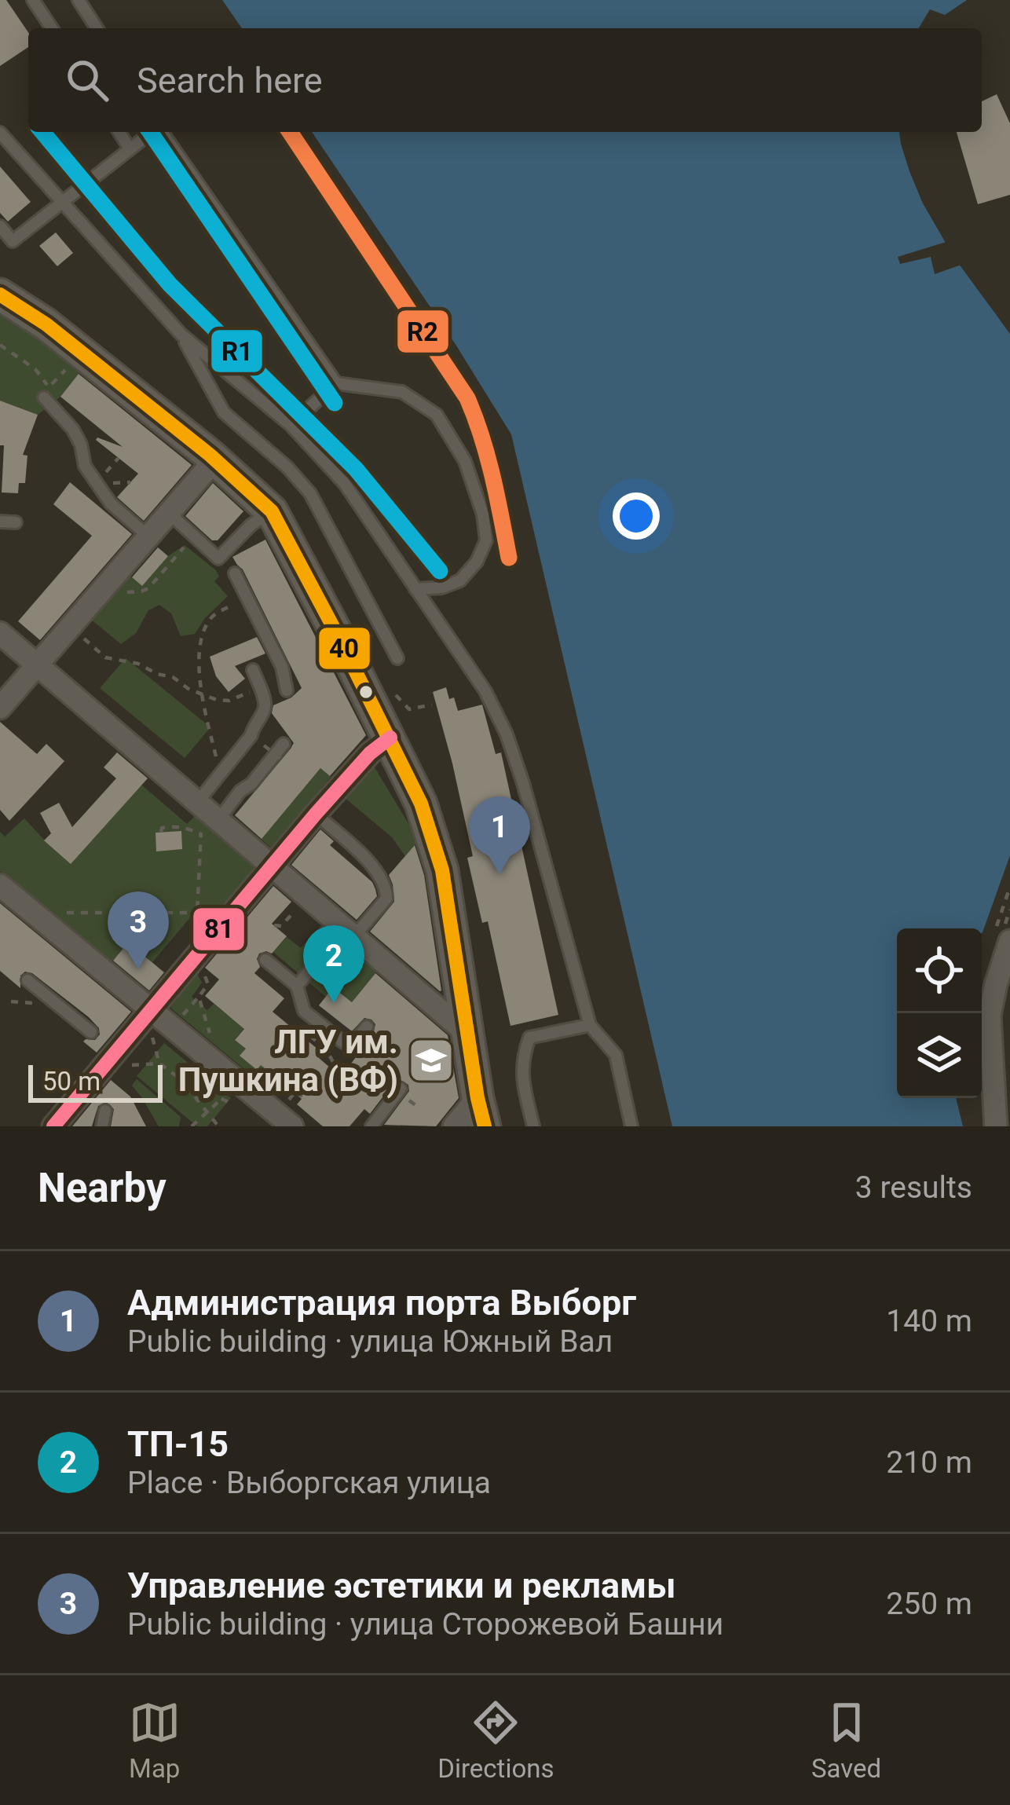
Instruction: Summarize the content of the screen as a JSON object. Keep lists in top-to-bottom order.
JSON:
{
  "places": {
    "school or university": ["ЛГУ им. Пушкина (ВФ)"]
  },
  "lines": [
    "transit line R1",
    "transit line R2",
    "transit line 40",
    "transit line 81"
  ],
  "scale_bar": "50 m",
  "page": {
    "search": "Search here",
    "pins": ["1", "3", "2"],
    "scale": "50 m",
    "heading": ["Nearby", "3 results"],
    "list": [
      {
        "mark": "1",
        "name": "Администрация порта Выборг",
        "note": "Public building · улица Южный Вал",
        "value": "140 m"
      },
      {
        "mark": "2",
        "name": "ТП-15",
        "note": "Place · Выборгская улица",
        "value": "210 m"
      },
      {
        "mark": "3",
        "name": "Управление эстетики и рекламы",
        "note": "Public building · улица Сторожевой Башни",
        "value": "250 m"
      }
    ],
    "nav": ["Map", "Directions", "Saved"]
  }
}
